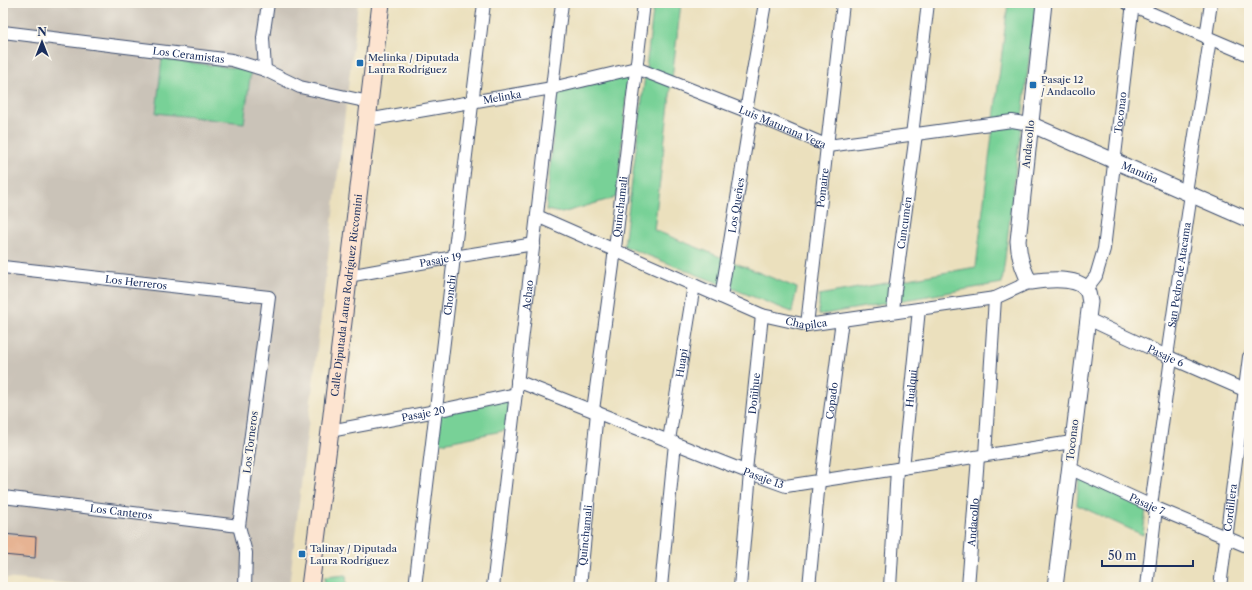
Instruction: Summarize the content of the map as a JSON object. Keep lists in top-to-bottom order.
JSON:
{
  "streets": {
    "main road": ["Calle Diputada Laura Rodríguez Riccomini"],
    "street": [
      "Los Ceramistas",
      "Melinka",
      "Toconao",
      "Luis Maturana Vega",
      "Andacollo",
      "Mamiña",
      "Pomaire",
      "Los Queñes",
      "Quinchamali",
      "Cuncumén",
      "Pasaje 19",
      "San Pedro de Atacama",
      "Los Herreros",
      "Chonchi",
      "Achao",
      "Chapilca",
      "Pasaje 6",
      "Huapi",
      "Hualqui",
      "Doñihue",
      "Copado",
      "Pasaje 20",
      "Los Torneros",
      "Pasaje 13",
      "Pasaje 7",
      "Cordillera",
      "Los Canteros"
    ]
  },
  "crossings": [
    ["Los Ceramistas", "Calle Diputada Laura Rodríguez Riccomini"],
    ["Melinka", "Luis Maturana Vega"],
    ["Melinka", "Quinchamali"],
    ["Melinka", "Calle Diputada Laura Rodríguez Riccomini"],
    ["Melinka", "Chonchi"],
    ["Melinka", "Achao"],
    ["Toconao", "Mamiña"],
    ["Toconao", "Chapilca"],
    ["Toconao", "Pasaje 6"],
    ["Toconao", "Pasaje 13"],
    ["Toconao", "Pasaje 7"],
    ["Luis Maturana Vega", "Andacollo"],
    ["Luis Maturana Vega", "Mamiña"],
    ["Luis Maturana Vega", "Pomaire"],
    ["Luis Maturana Vega", "Los Queñes"],
    ["Luis Maturana Vega", "Quinchamali"],
    ["Luis Maturana Vega", "Cuncumén"],
    ["Andacollo", "Mamiña"],
    ["Andacollo", "Chapilca"],
    ["Andacollo", "Pasaje 13"],
    ["Mamiña", "San Pedro de Atacama"],
    ["Pomaire", "Chapilca"],
    ["Los Queñes", "Chapilca"],
    ["Quinchamali", "Chapilca"],
    ["Quinchamali", "Pasaje 13"],
    ["Cuncumén", "Chapilca"],
    ["Pasaje 19", "Calle Diputada Laura Rodríguez Riccomini"],
    ["Pasaje 19", "Chonchi"],
    ["Pasaje 19", "Achao"],
    ["San Pedro de Atacama", "Pasaje 6"],
    ["San Pedro de Atacama", "Pasaje 7"],
    ["Los Herreros", "Los Torneros"],
    ["Calle Diputada Laura Rodríguez Riccomini", "Pasaje 20"],
    ["Chonchi", "Pasaje 20"],
    ["Achao", "Chapilca"],
    ["Achao", "Pasaje 20"],
    ["Achao", "Pasaje 13"],
    ["Chapilca", "Huapi"],
    ["Chapilca", "Hualqui"],
    ["Chapilca", "Doñihue"],
    ["Chapilca", "Copado"],
    ["Pasaje 6", "Cordillera"],
    ["Huapi", "Pasaje 13"],
    ["Hualqui", "Pasaje 13"],
    ["Doñihue", "Pasaje 13"],
    ["Copado", "Pasaje 13"],
    ["Los Torneros", "Los Canteros"],
    ["Pasaje 7", "Cordillera"]
  ],
  "places": {
    "transit": ["Melinka / Diputada Laura Rodríguez", "Pasaje 12 / Andacollo", "Talinay / Diputada Laura Rodríguez"]
  },
  "scale_bar": "50 m",
  "north": "top"
}
